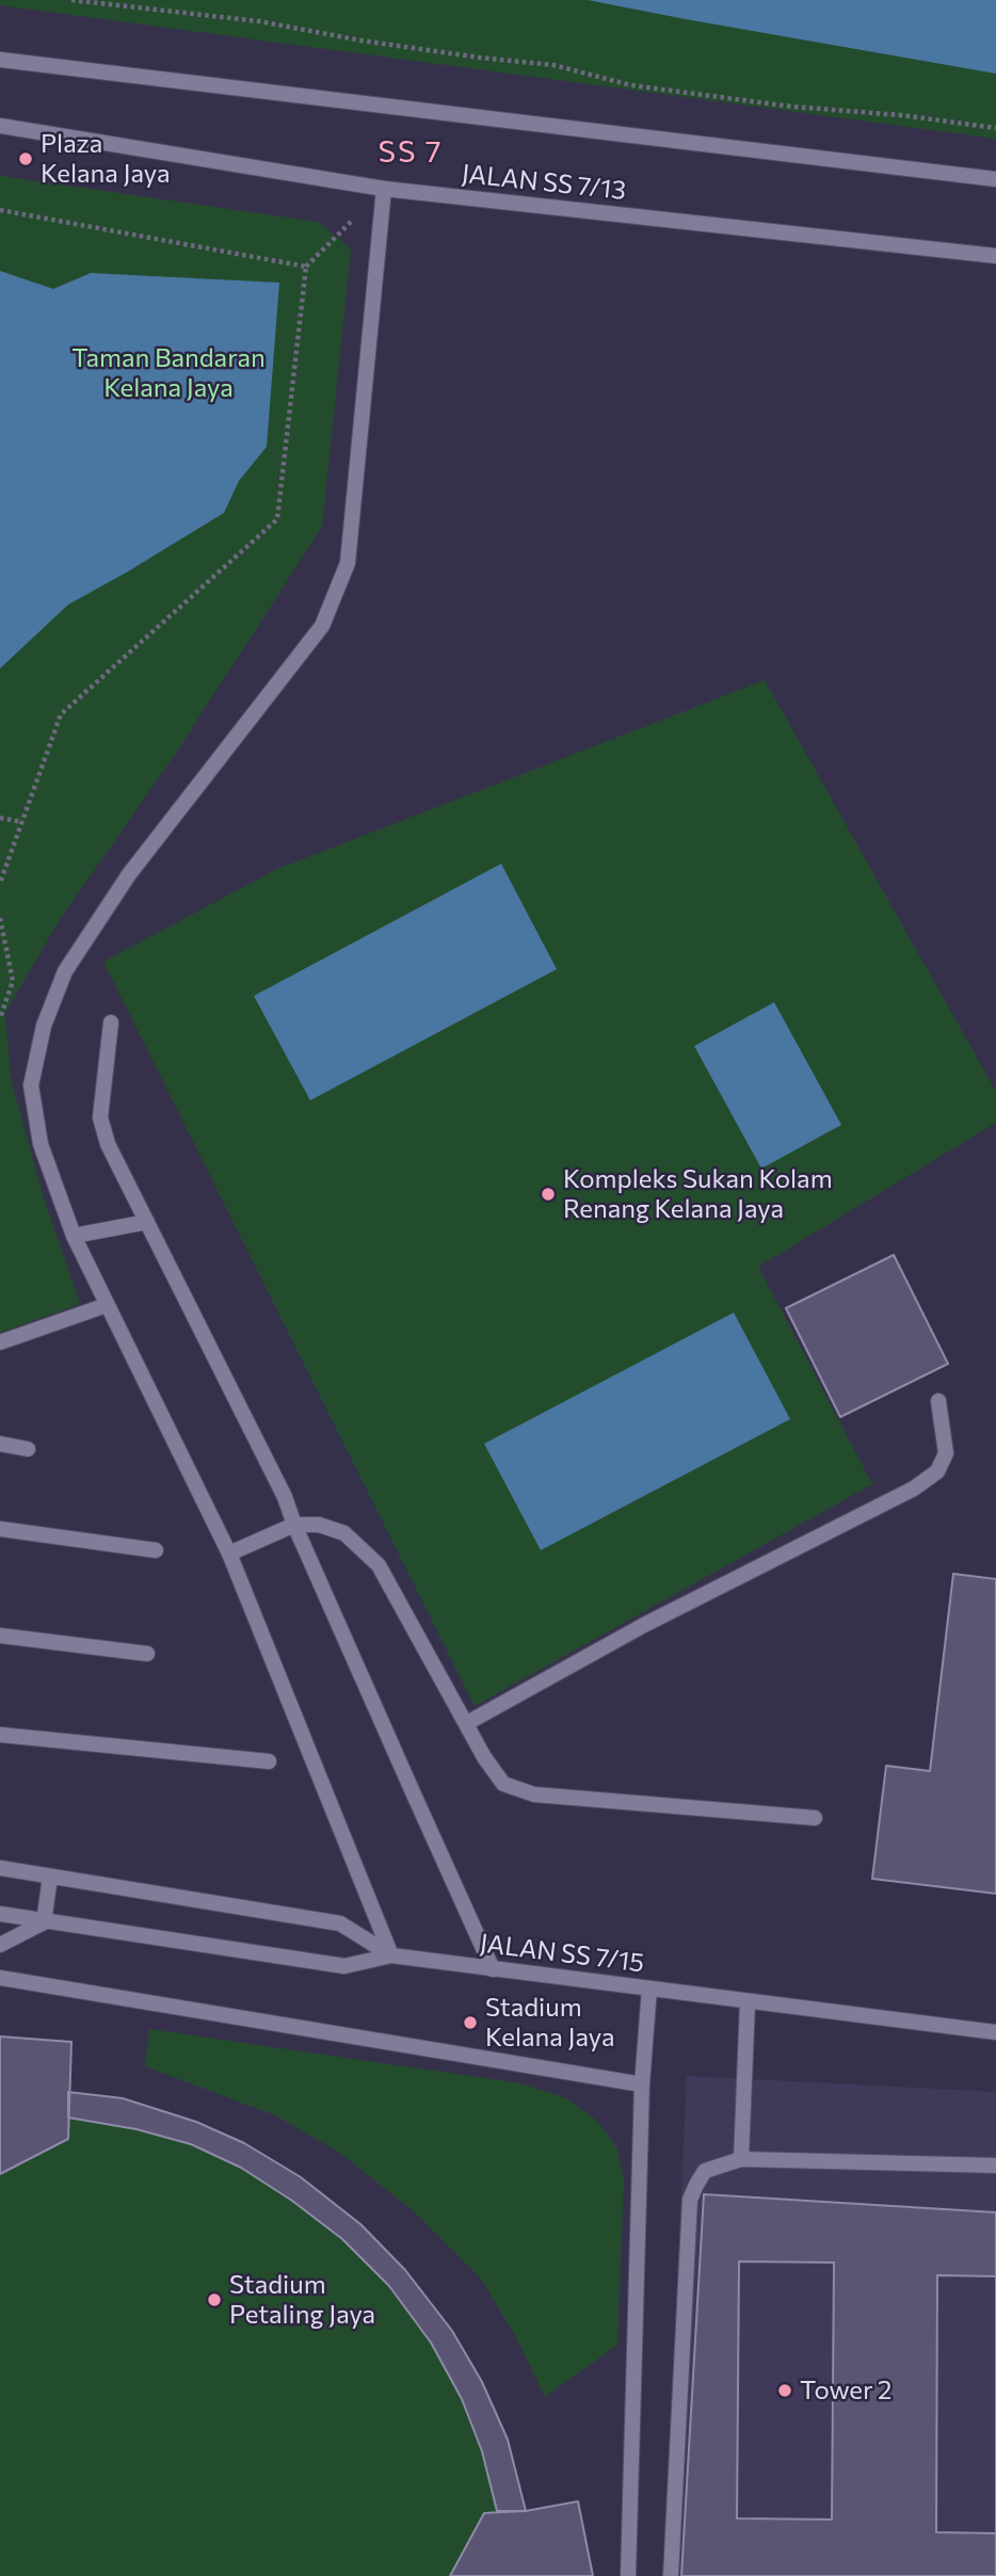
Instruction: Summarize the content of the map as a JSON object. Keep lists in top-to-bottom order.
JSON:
{
  "streets": {
    "street": ["JALAN SS 7/13", "JALAN SS 7/15"]
  },
  "districts": ["SS 7"],
  "parks": ["Taman Bandaran Kelana Jaya"],
  "places": [
    "Plaza Kelana Jaya",
    "Kompleks Sukan Kolam Renang Kelana Jaya",
    "Stadium Kelana Jaya",
    "Stadium Petaling Jaya",
    "Tower 2"
  ]
}
